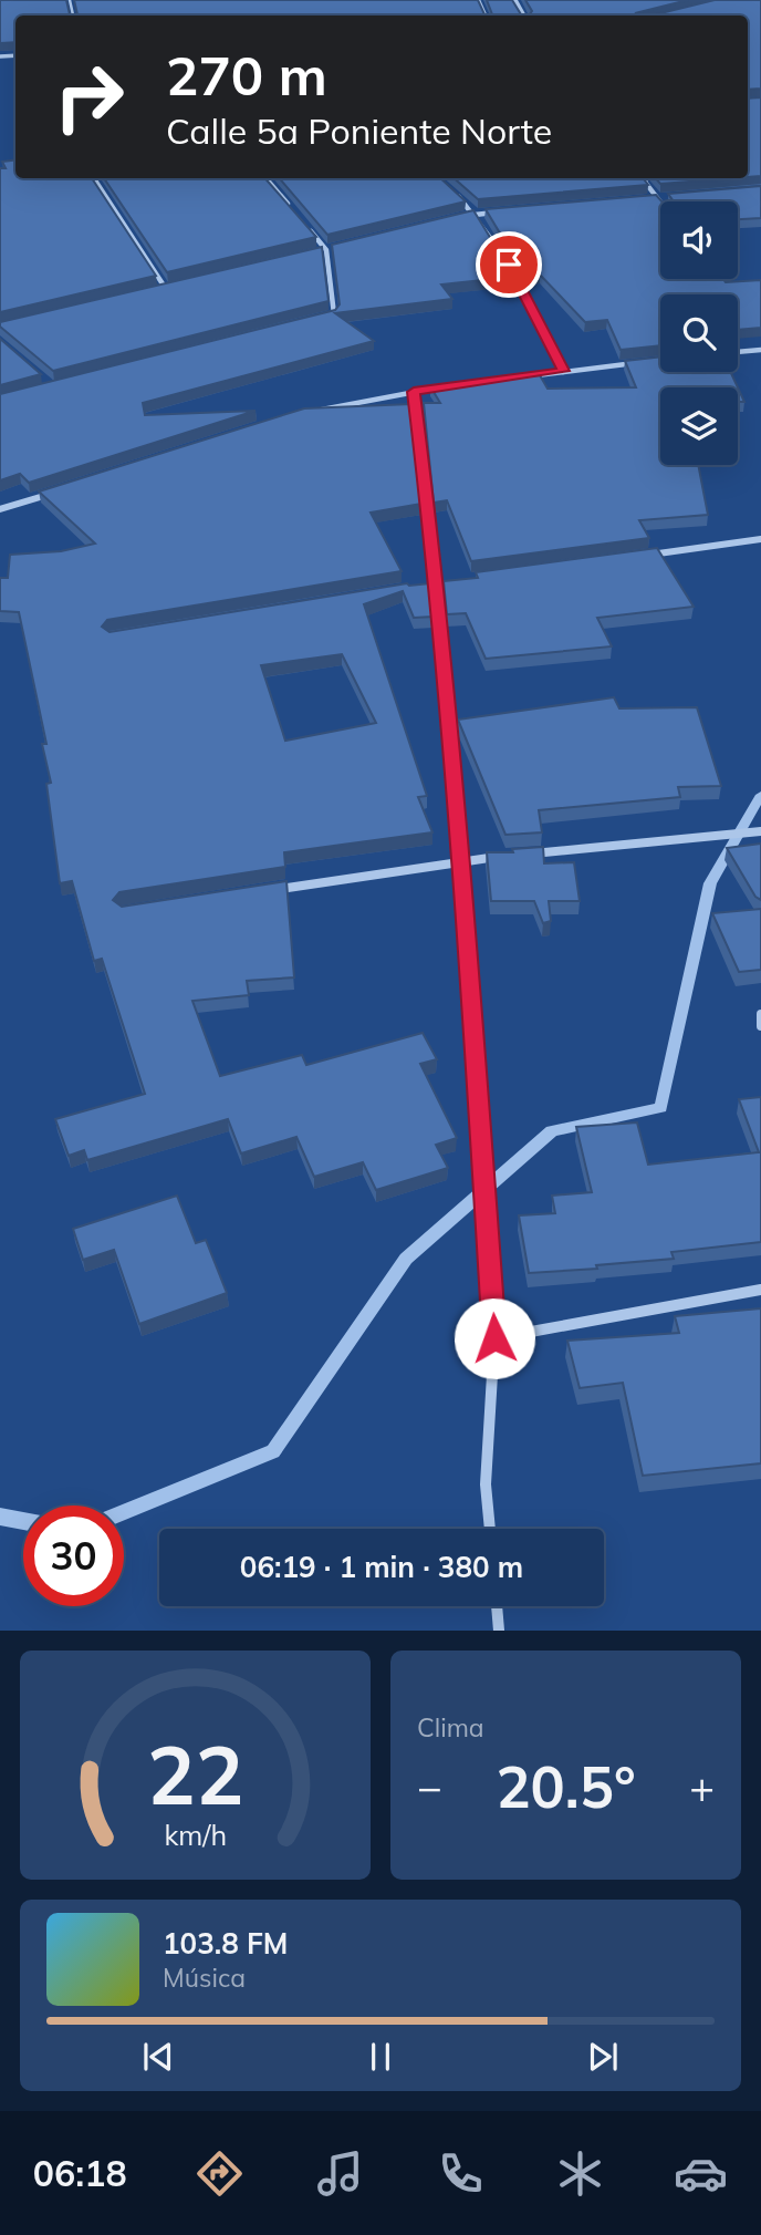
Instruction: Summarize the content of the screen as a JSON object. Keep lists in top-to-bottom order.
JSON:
{
  "page": {
    "turn": ["270 m", "Calle 5a Poniente Norte"],
    "limit": "30",
    "trip": "06:19 · 1 min · 380 m",
    "tile": "Clima",
    "heat": ["−", "20.5°", "+"],
    "song": ["103.8 FM", "Música"],
    "tabs": "06:18",
    "gauge": ["22", "km/h"]
  }
}
